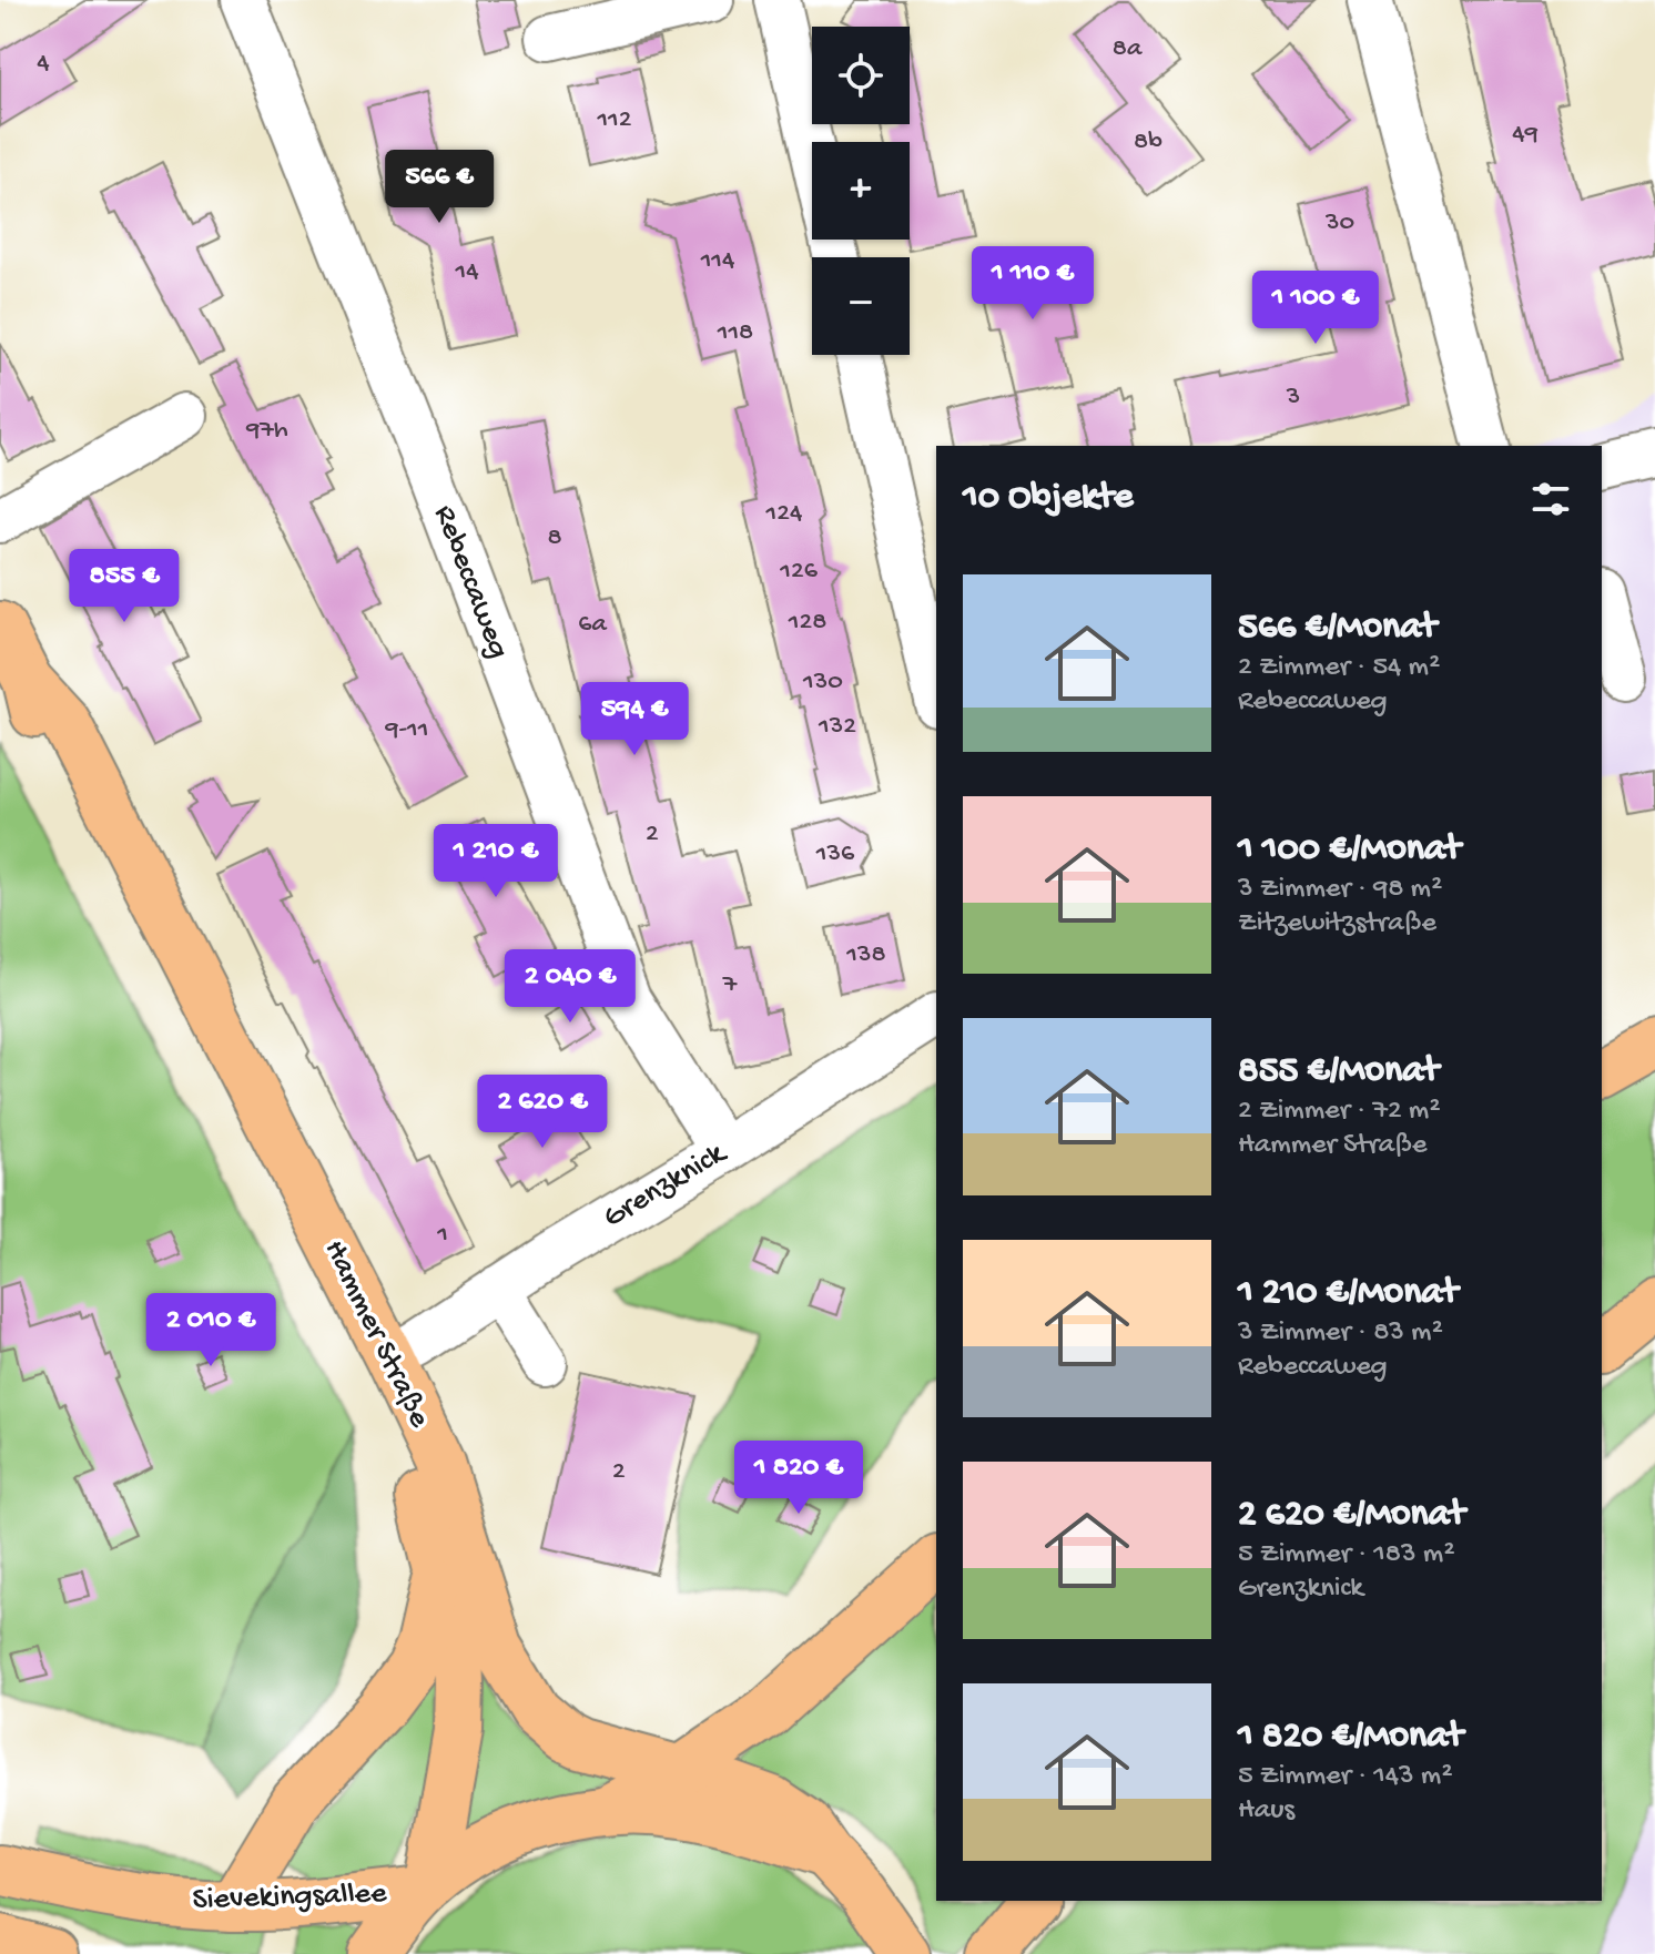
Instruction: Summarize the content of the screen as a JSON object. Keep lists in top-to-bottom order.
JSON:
{
  "streets": {
    "main road": ["Hammer Straße", "Sievekingsallee"],
    "street": ["Rebeccaweg", "Grenzknick"]
  },
  "crossings": [
    ["Rebeccaweg", "Grenzknick"],
    ["Grenzknick", "Hammer Straße"],
    ["Hammer Straße", "Sievekingsallee"]
  ],
  "house_numbers": [
    "8a",
    "4",
    "112",
    "49",
    "8b",
    "30",
    "114",
    "14",
    "118",
    "3",
    "97h",
    "124",
    "8",
    "126",
    "128",
    "6a",
    "130",
    "132",
    "9-11",
    "2",
    "136",
    "138",
    "7",
    "1",
    "2"
  ],
  "page": {
    "map_buttons": ["+", "−"],
    "price": [
      "566 €",
      "1 110 €",
      "1 100 €",
      "855 €",
      "594 €",
      "1 210 €",
      "2 040 €",
      "2 620 €",
      "2 010 €",
      "1 820 €"
    ],
    "heading": "10 Objekte",
    "list": [
      {
        "name": "566 €/Monat",
        "note": "2 Zimmer · 54 m² · Rebeccaweg"
      },
      {
        "name": "1 100 €/Monat",
        "note": "3 Zimmer · 98 m² · Zitzewitzstraße"
      },
      {
        "name": "855 €/Monat",
        "note": "2 Zimmer · 72 m² · Hammer Straße"
      },
      {
        "name": "1 210 €/Monat",
        "note": "3 Zimmer · 83 m² · Rebeccaweg"
      },
      {
        "name": "2 620 €/Monat",
        "note": "5 Zimmer · 183 m² · Grenzknick"
      },
      {
        "name": "1 820 €/Monat",
        "note": "5 Zimmer · 143 m² · Haus"
      }
    ]
  }
}
